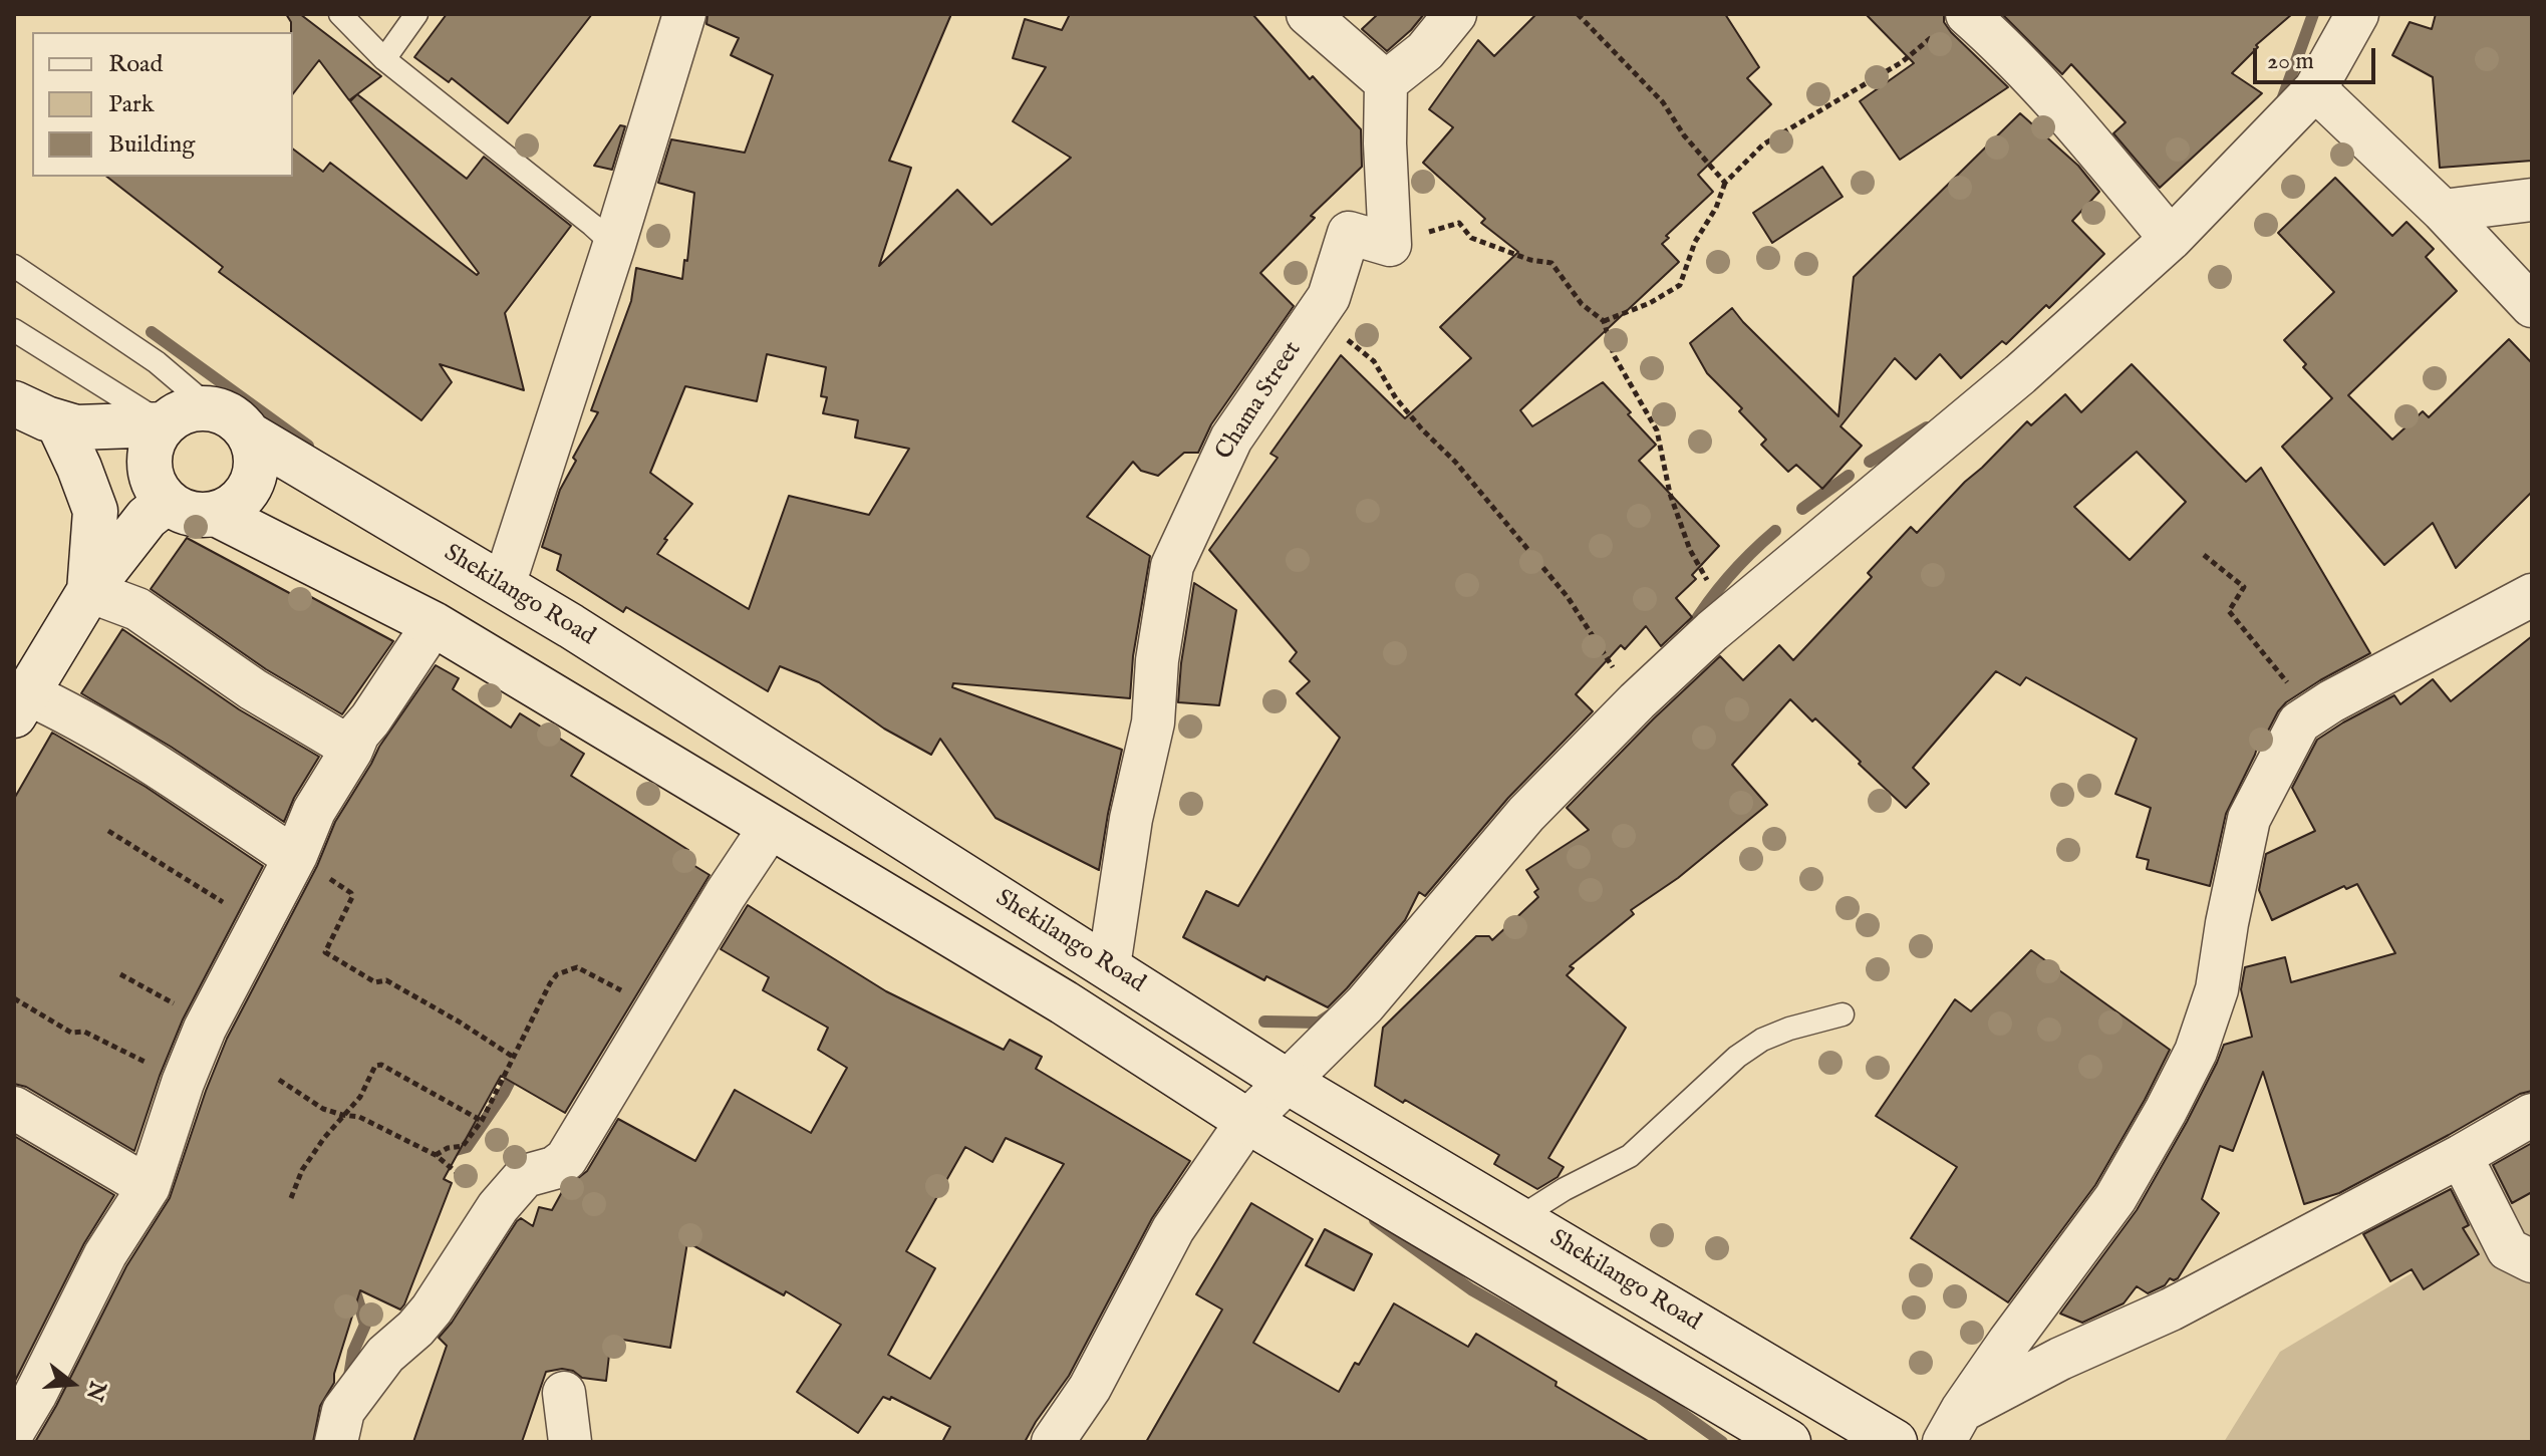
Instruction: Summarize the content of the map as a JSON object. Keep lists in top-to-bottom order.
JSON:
{
  "streets": {
    "main road": ["Shekilango Road"],
    "street": ["Chama Street"]
  },
  "crossings": [
    ["Chama Street", "Shekilango Road"]
  ],
  "legend": ["Road", "Park", "Building"],
  "scale_bar": "20 m",
  "north": "right"
}
